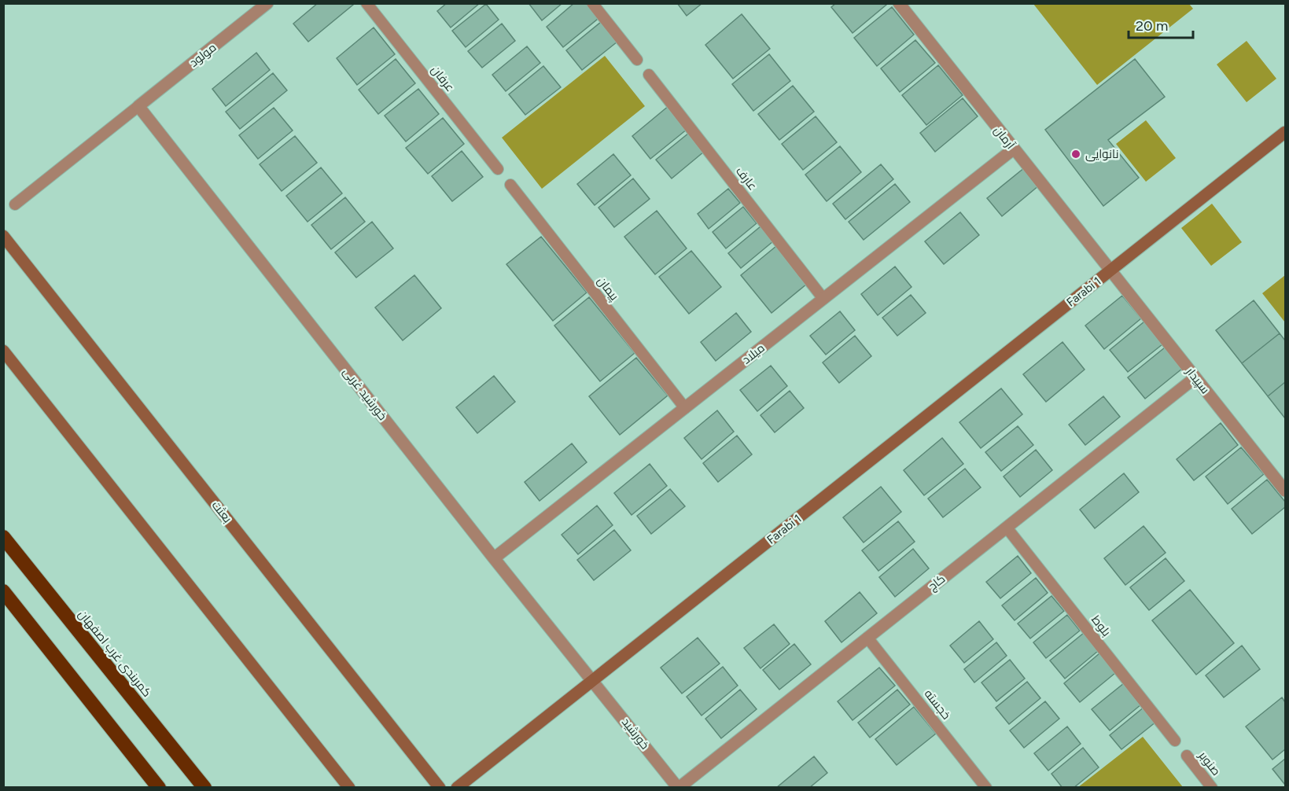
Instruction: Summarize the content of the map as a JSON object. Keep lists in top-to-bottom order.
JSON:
{
  "streets": {
    "highway": ["کمربندی غرب اصفهان"],
    "main road": ["Farabi 1", "بعثت"],
    "street": [
      "مولود",
      "آرمان",
      "میلاد",
      "سپیدار",
      "خورشید غربی",
      "کاج",
      "خورشید"
    ],
    "lane": [
      "عرفان",
      "عارف",
      "پیمان",
      "بلوط",
      "خجسته",
      "صنوبر"
    ]
  },
  "crossings": [
    ["مولود", "خورشید غربی"],
    ["آرمان", "Farabi 1"],
    ["آرمان", "میلاد"],
    ["آرمان", "سپیدار"],
    ["عارف", "میلاد"],
    ["پیمان", "میلاد"],
    ["Farabi 1", "سپیدار"],
    ["Farabi 1", "خورشید غربی"],
    ["Farabi 1", "خورشید"],
    ["میلاد", "خورشید غربی"],
    ["سپیدار", "کاج"],
    ["خورشید غربی", "خورشید"],
    ["کاج", "بلوط"],
    ["کاج", "خجسته"],
    ["کاج", "خورشید"]
  ],
  "places": ["نانوایی"],
  "scale_bar": "20 m"
}
